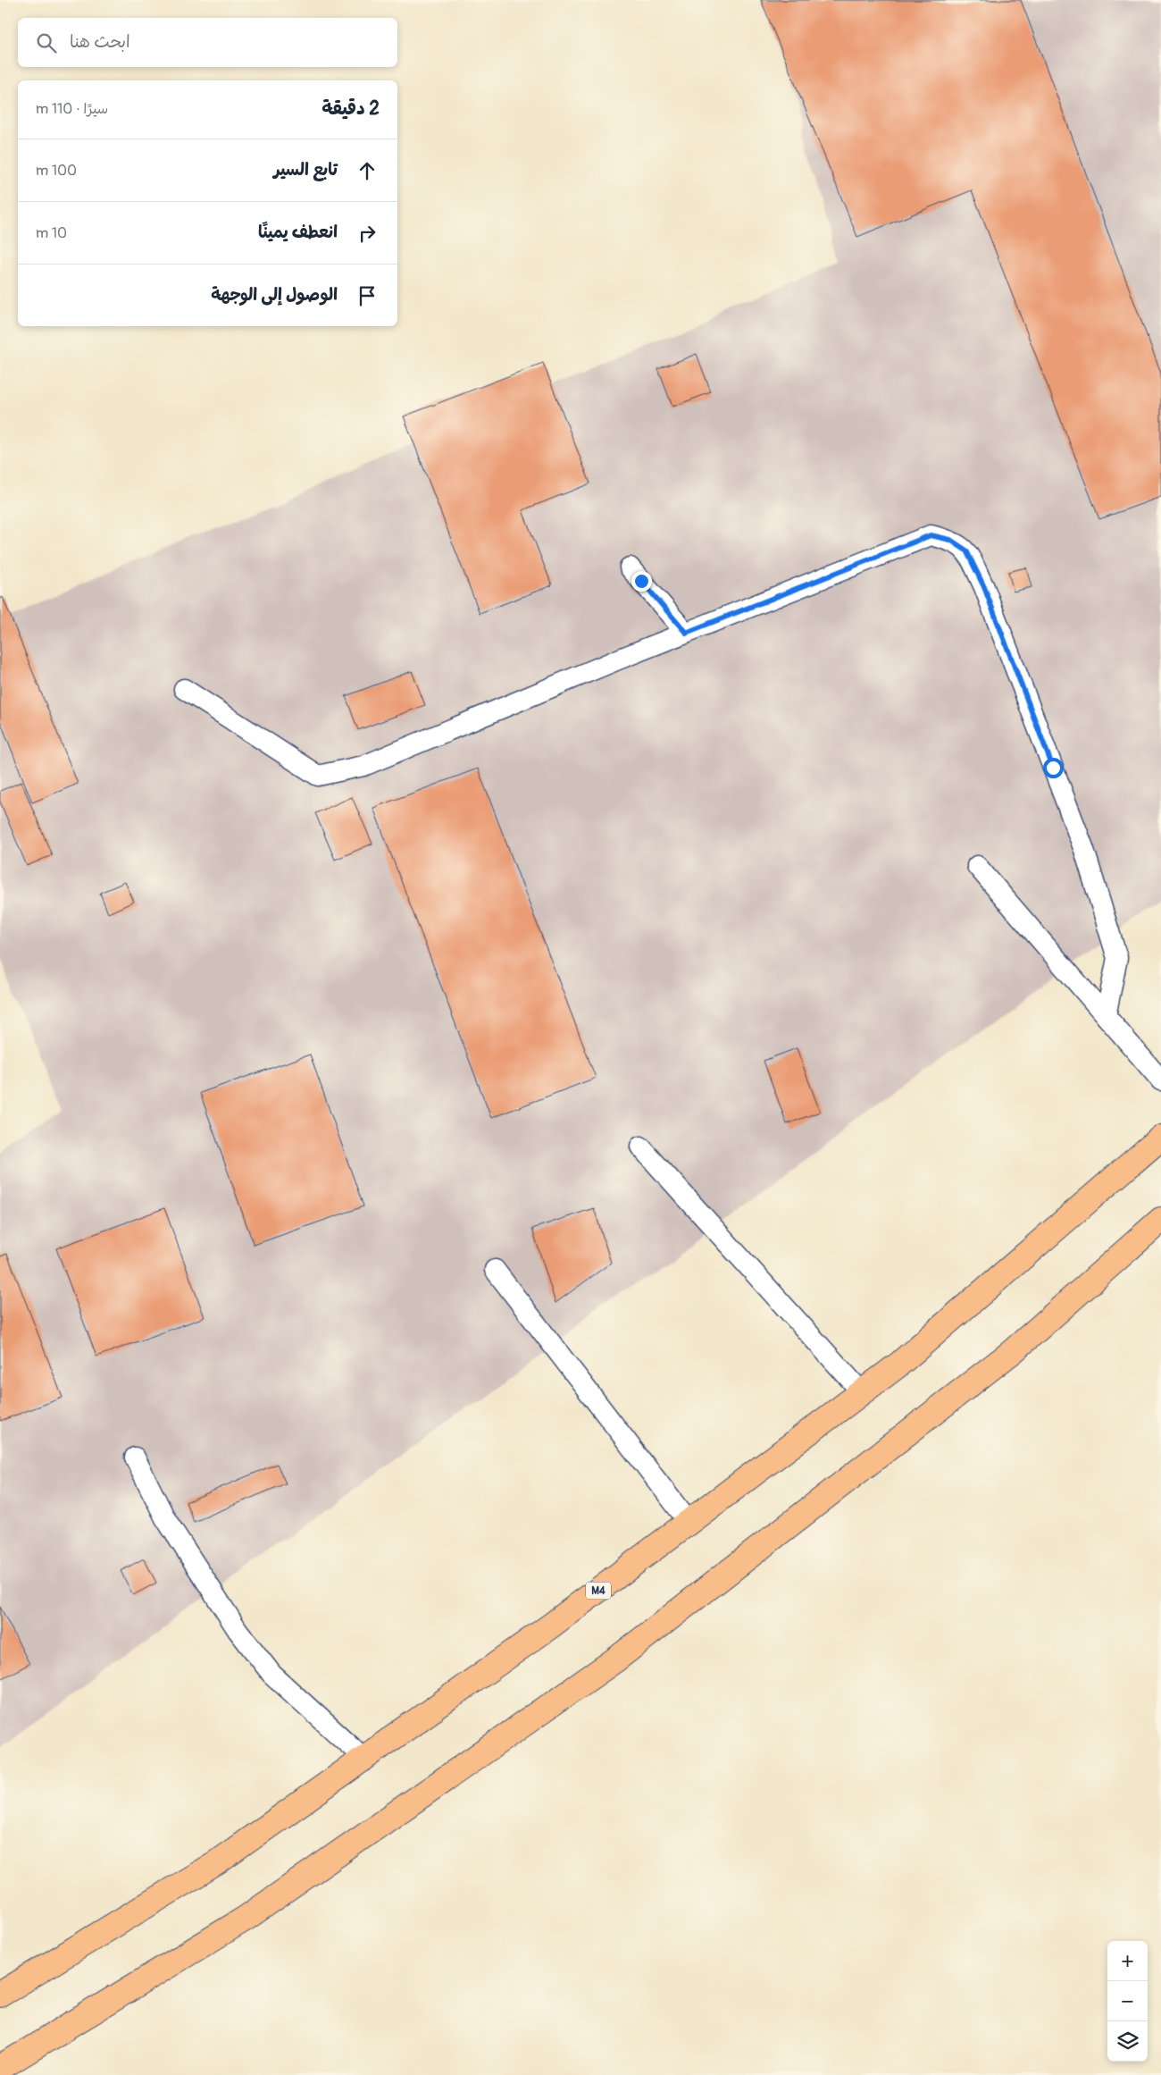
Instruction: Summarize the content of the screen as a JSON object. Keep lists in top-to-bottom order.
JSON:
{
  "streets": {
    "highway": ["M4"]
  },
  "page": {
    "search": "ابحث هنا",
    "heading": ["2 دقيقة", "سيرًا · 110 m"],
    "list": [
      ["تابع السير", "100 m"],
      ["انعطف يمينًا", "10 m"],
      "الوصول إلى الوجهة"
    ],
    "map_buttons": ["+", "−"]
  }
}
